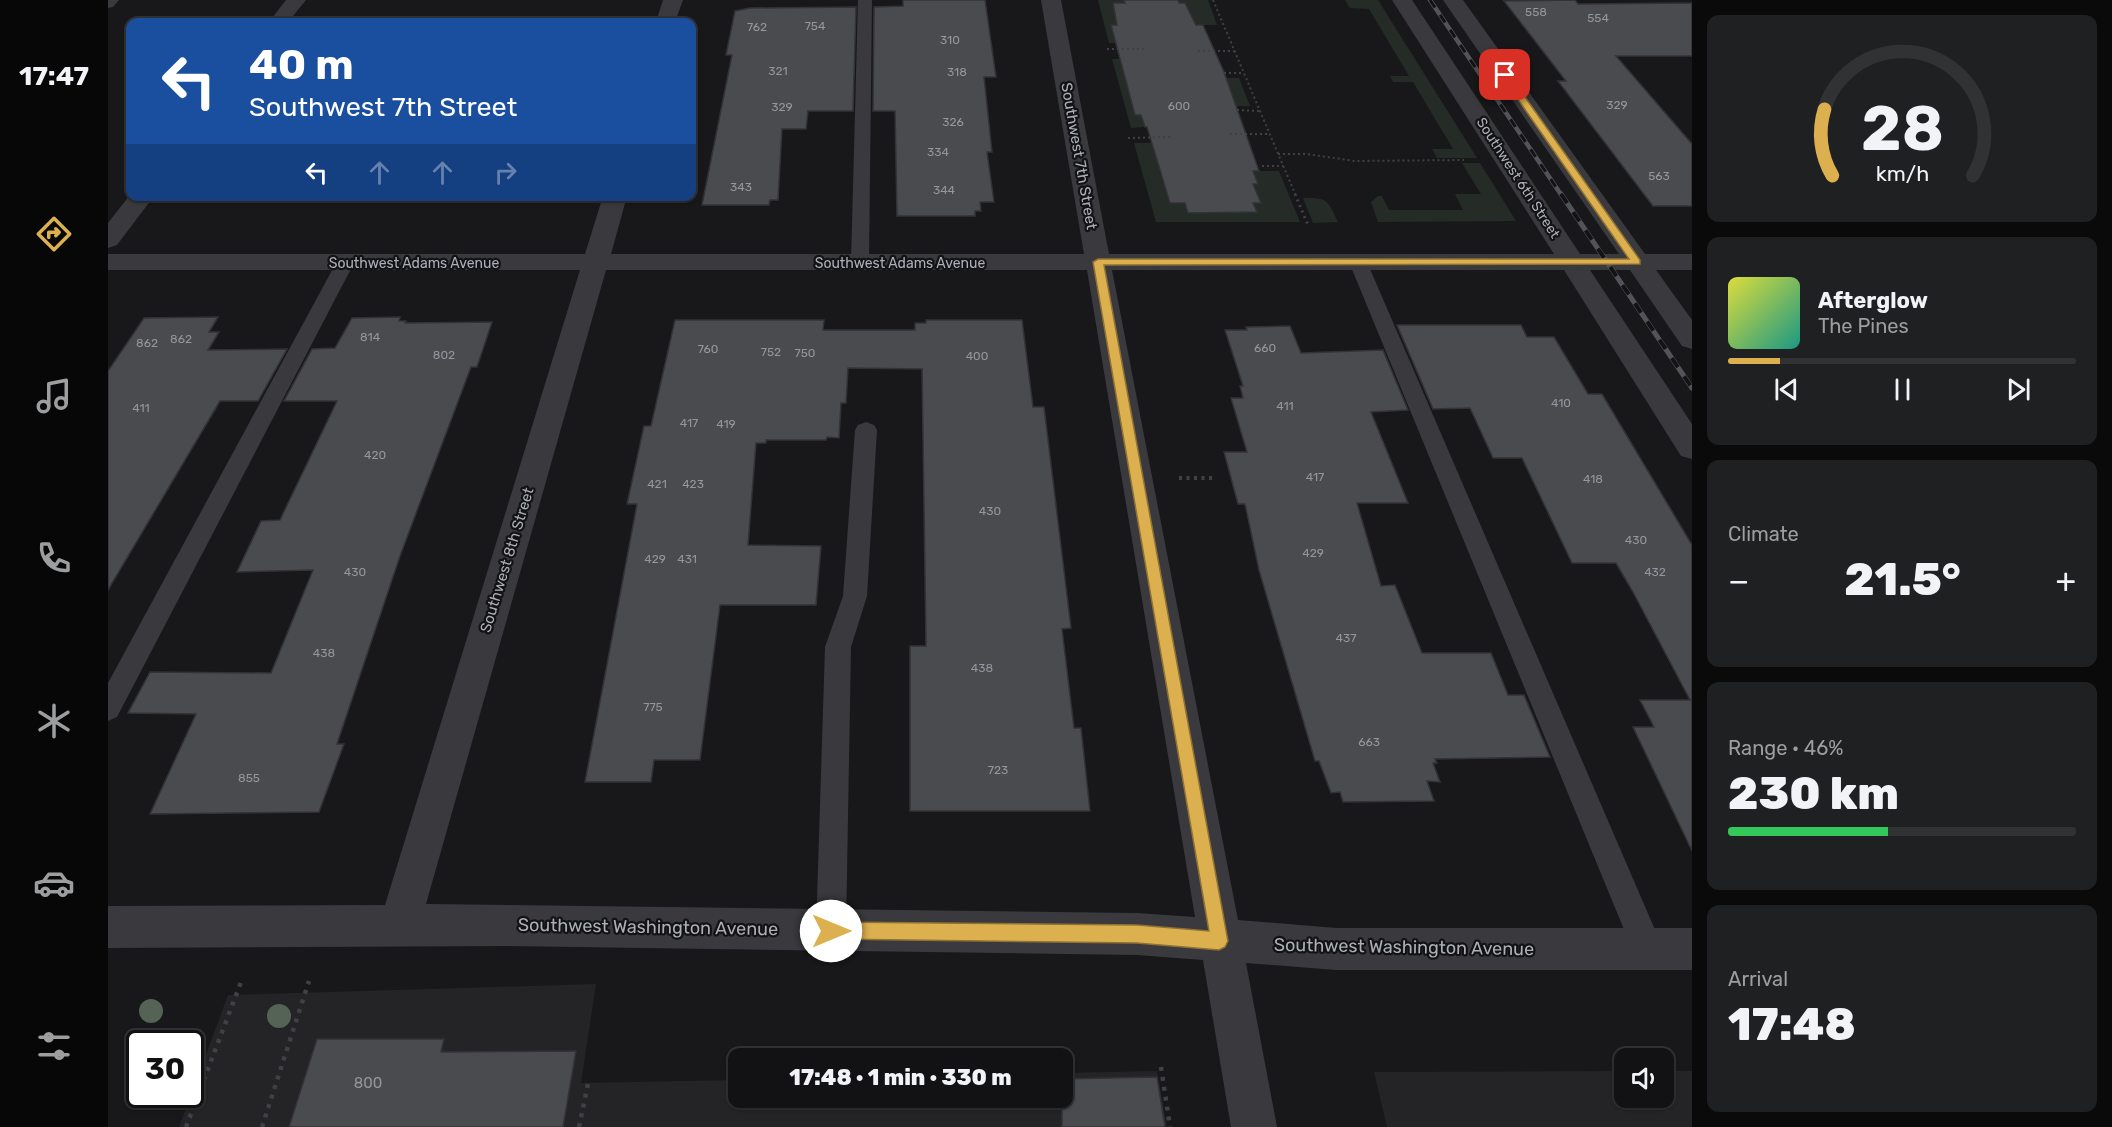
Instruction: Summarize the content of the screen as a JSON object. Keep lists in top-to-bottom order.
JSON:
{
  "streets": {
    "street": [
      "Southwest 7th Street",
      "Southwest 6th Street",
      "Southwest Adams Avenue",
      "Southwest 8th Street",
      "Southwest Washington Avenue"
    ]
  },
  "crossings": [
    ["Southwest 7th Street", "Southwest Adams Avenue"],
    ["Southwest 7th Street", "Southwest Washington Avenue"],
    ["Southwest 6th Street", "Southwest Adams Avenue"],
    ["Southwest Adams Avenue", "Southwest 8th Street"],
    ["Southwest 8th Street", "Southwest Washington Avenue"]
  ],
  "house_numbers": [
    "558",
    "554",
    "754",
    "762",
    "310",
    "321",
    "318",
    "329",
    "600",
    "329",
    "326",
    "334",
    "563",
    "343",
    "344",
    "814",
    "862",
    "862",
    "660",
    "760",
    "752",
    "750",
    "802",
    "400",
    "410",
    "411",
    "411",
    "417",
    "419",
    "420",
    "417",
    "418",
    "421",
    "423",
    "430",
    "430",
    "429",
    "429",
    "431",
    "430",
    "432",
    "437",
    "438",
    "438",
    "775",
    "663",
    "723",
    "855",
    "800"
  ],
  "page": {
    "tabs": "17:47",
    "turn": ["40 m", "Southwest 7th Street"],
    "song": ["Afterglow", "The Pines"],
    "tile": [
      "Climate",
      ["Range · 46%", "230 km"],
      ["Arrival", "17:48"]
    ],
    "heat": ["−", "21.5°", "+"],
    "limit": "30",
    "trip": "17:48 · 1 min · 330 m",
    "gauge": ["28", "km/h"]
  }
}
